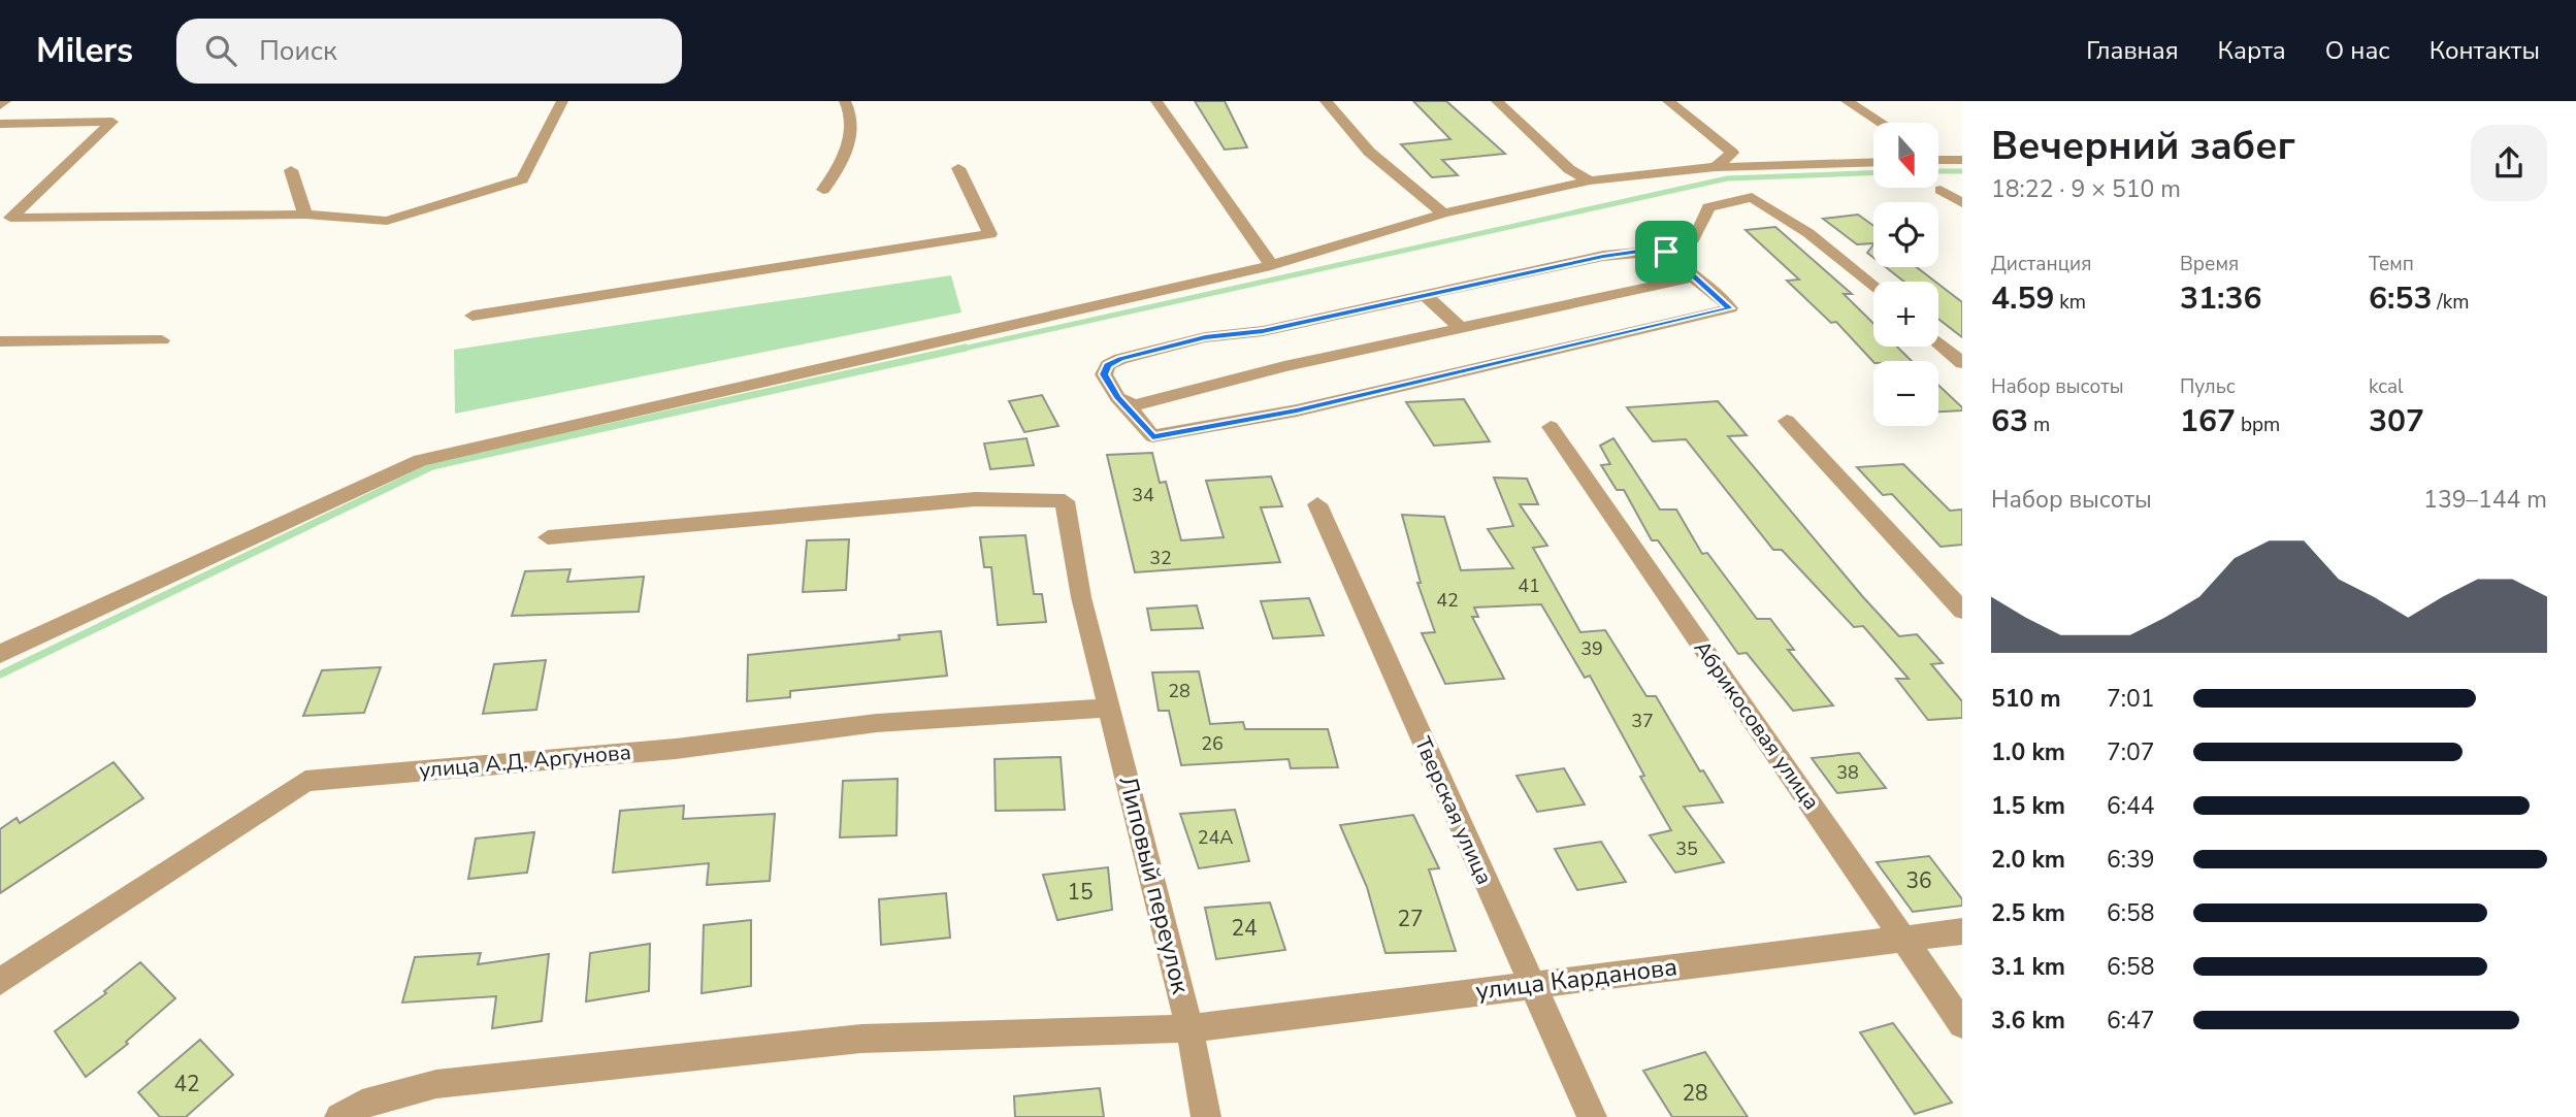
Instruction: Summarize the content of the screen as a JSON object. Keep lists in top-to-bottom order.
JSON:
{
  "streets": {
    "street": [
      "Абрикосовая улица",
      "улица А.Д. Аргунова",
      "Тверская улица",
      "Липовый переулок",
      "улица Карданова"
    ]
  },
  "crossings": [
    ["Абрикосовая улица", "улица Карданова"],
    ["улица А.Д. Аргунова", "Липовый переулок"],
    ["Тверская улица", "улица Карданова"],
    ["Липовый переулок", "улица Карданова"]
  ],
  "house_numbers": [
    "34",
    "32",
    "41",
    "42",
    "39",
    "28",
    "37",
    "26",
    "38",
    "24А",
    "35",
    "36",
    "15",
    "27",
    "24",
    "42",
    "28"
  ],
  "north": "bottom",
  "page": {
    "header": "Milers",
    "search": "Поиск",
    "nav": [
      "Главная",
      "Карта",
      "О нас",
      "Контакты"
    ],
    "heading": ["Вечерний забег", "18:22 · 9 × 510 m"],
    "map_buttons": ["+", "−"],
    "stats": [
      ["Дистанция", "4.59 km"],
      ["Время", "31:36"],
      ["Темп", "6:53 /km"],
      ["Набор высоты", "63 m"],
      ["Пульс", "167 bpm"],
      ["kcal", "307"]
    ],
    "chart": ["Набор высоты", "139–144 m"],
    "list": [
      {
        "name": "510 m",
        "note": "7:01"
      },
      {
        "name": "1.0 km",
        "note": "7:07"
      },
      {
        "name": "1.5 km",
        "note": "6:44"
      },
      {
        "name": "2.0 km",
        "note": "6:39"
      },
      {
        "name": "2.5 km",
        "note": "6:58"
      },
      {
        "name": "3.1 km",
        "note": "6:58"
      },
      {
        "name": "3.6 km",
        "note": "6:47"
      }
    ]
  }
}
